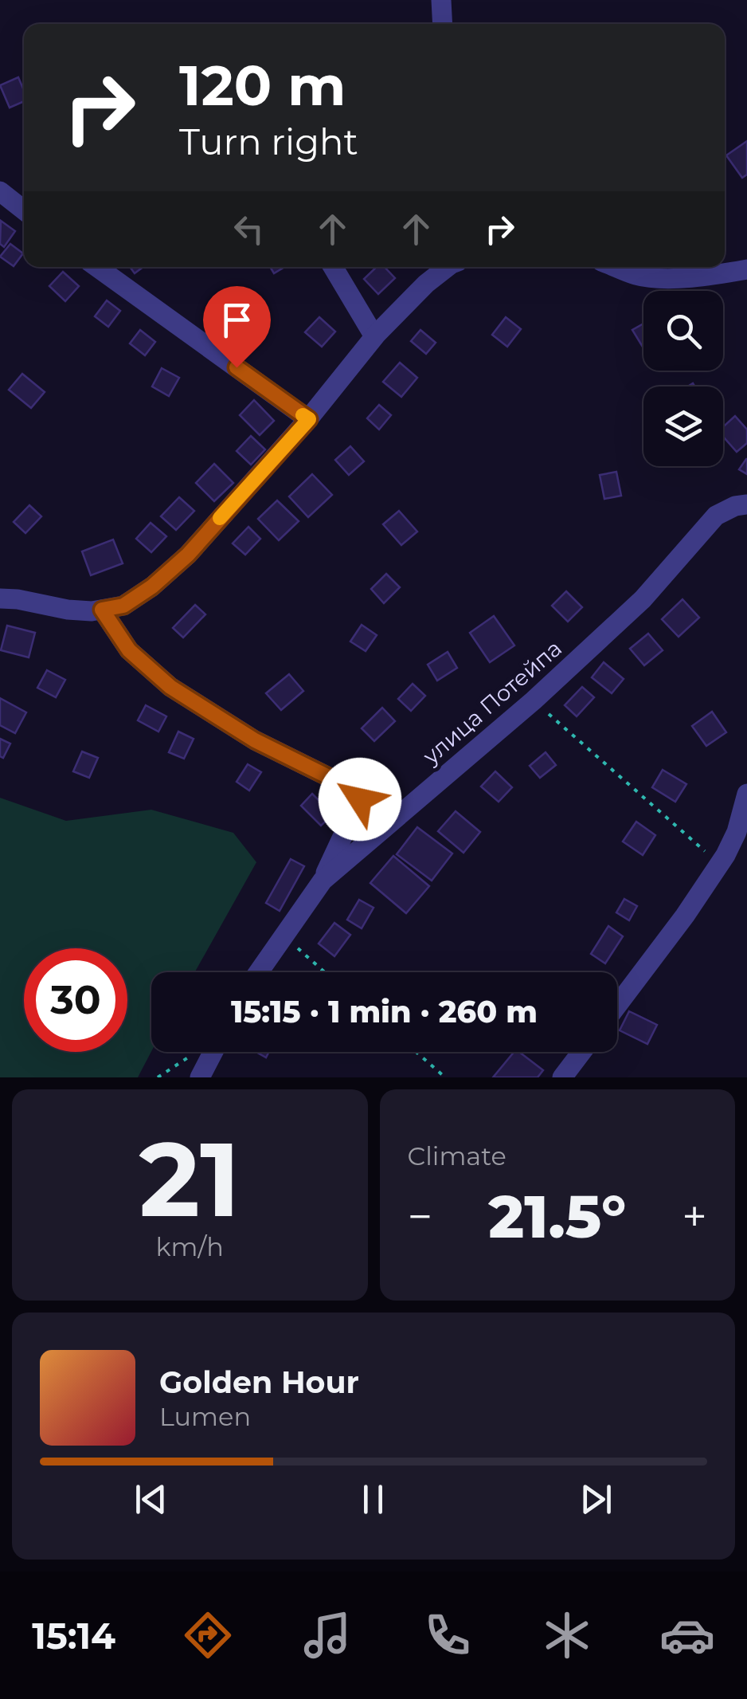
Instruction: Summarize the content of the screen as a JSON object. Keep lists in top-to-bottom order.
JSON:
{
  "streets": {
    "street": ["улица Потейпа"]
  },
  "page": {
    "turn": ["120 m", "Turn right"],
    "limit": "30",
    "trip": "15:15 · 1 min · 260 m",
    "tile": [
      ["21", "km/h"],
      "Climate"
    ],
    "heat": ["−", "21.5°", "+"],
    "song": ["Golden Hour", "Lumen"],
    "tabs": "15:14"
  }
}
